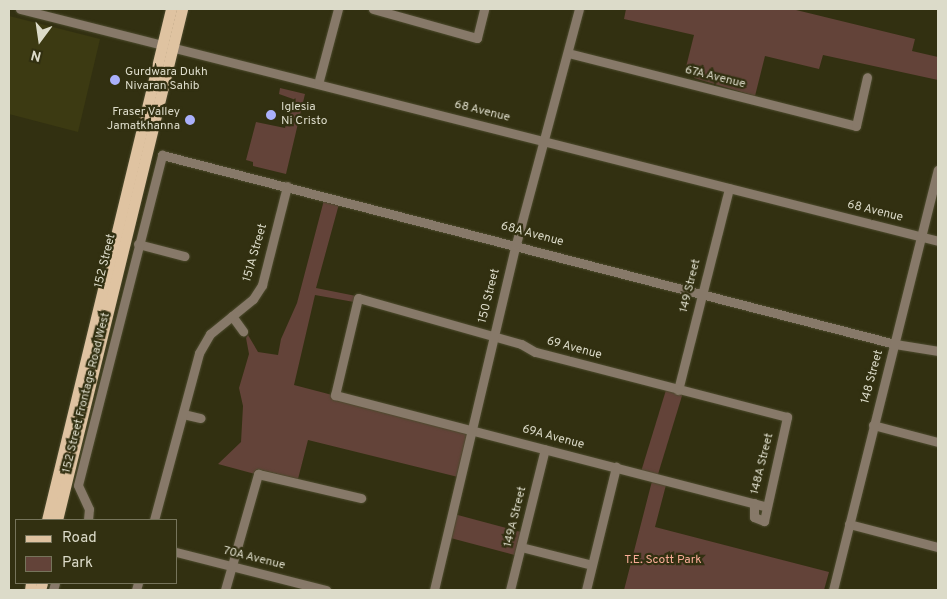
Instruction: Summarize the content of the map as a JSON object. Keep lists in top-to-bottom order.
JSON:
{
  "streets": {
    "main road": ["152 Street"],
    "street": [
      "67A Avenue",
      "68 Avenue",
      "68A Avenue",
      "151A Street",
      "149 Street",
      "150 Street",
      "69 Avenue",
      "148 Street",
      "152 Street Frontage Road West",
      "69A Avenue",
      "148A Street",
      "149A Street",
      "70A Avenue"
    ]
  },
  "crossings": [
    ["67A Avenue", "150 Street"],
    ["68 Avenue", "152 Street"],
    ["68 Avenue", "149 Street"],
    ["68 Avenue", "150 Street"],
    ["68 Avenue", "148 Street"],
    ["68A Avenue", "151A Street"],
    ["68A Avenue", "149 Street"],
    ["68A Avenue", "150 Street"],
    ["68A Avenue", "148 Street"],
    ["68A Avenue", "152 Street Frontage Road West"],
    ["149 Street", "69 Avenue"],
    ["150 Street", "69 Avenue"],
    ["150 Street", "69A Avenue"],
    ["69 Avenue", "69A Avenue"],
    ["69 Avenue", "148A Street"],
    ["69A Avenue", "148A Street"],
    ["69A Avenue", "149A Street"]
  ],
  "parks": ["T.E. Scott Park"],
  "places": ["Gurdwara Dukh Nivaran Sahib", "Iglesia Ni Cristo", "Fraser Valley Jamatkhanna"],
  "legend": ["Road", "Park"],
  "north": "bottom"
}
